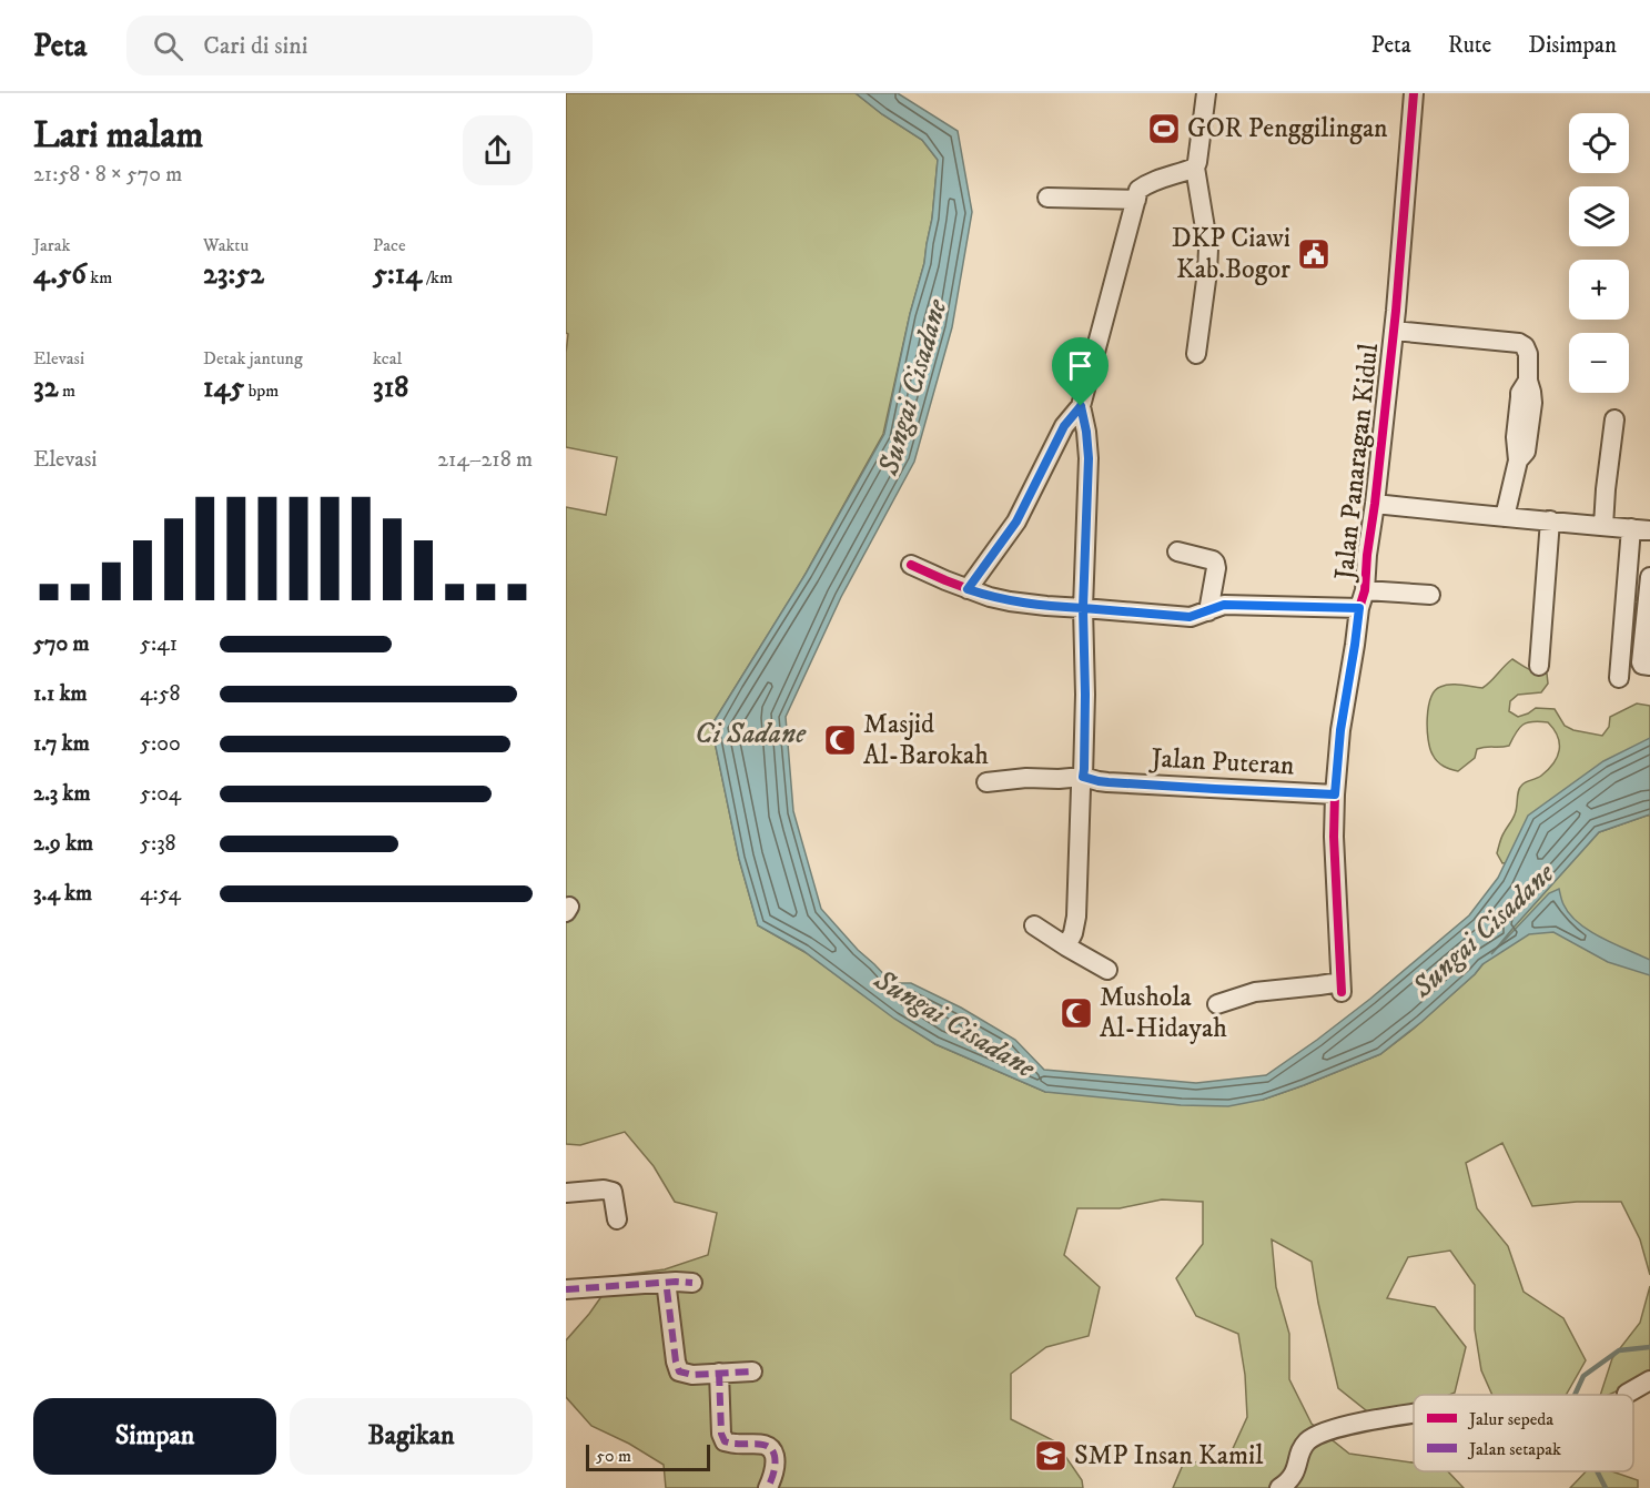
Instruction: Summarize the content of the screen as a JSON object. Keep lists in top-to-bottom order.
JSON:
{
  "streets": {
    "street": ["Jalan Panaragan Kidul", "Jalan Puteran"]
  },
  "crossings": [
    ["Jalan Panaragan Kidul", "Jalan Puteran"]
  ],
  "water": ["Sungai Cisadane", "Ci Sadane"],
  "places": {
    "sports": ["GOR Penggilingan"],
    "public building": ["DKP Ciawi Kab.Bogor"],
    "mosque": ["Masjid Al-Barokah", "Mushola Al-Hidayah"],
    "school or university": ["SMP Insan Kamil"]
  },
  "legend": ["Jalur sepeda", "Jalan setapak"],
  "scale_bar": "50 m",
  "page": {
    "header": "Peta",
    "search": "Cari di sini",
    "nav": ["Peta", "Rute", "Disimpan"],
    "heading": ["Lari malam", "21:58 · 8 × 570 m"],
    "map_buttons": ["+", "−"],
    "stats": [
      ["Jarak", "4.56 km"],
      ["Waktu", "23:52"],
      ["Pace", "5:14 /km"],
      ["Elevasi", "32 m"],
      ["Detak jantung", "145 bpm"],
      ["kcal", "318"]
    ],
    "chart": ["Elevasi", "214–218 m"],
    "list": [
      {
        "name": "570 m",
        "note": "5:41"
      },
      {
        "name": "1.1 km",
        "note": "4:58"
      },
      {
        "name": "1.7 km",
        "note": "5:00"
      },
      {
        "name": "2.3 km",
        "note": "5:04"
      },
      {
        "name": "2.9 km",
        "note": "5:38"
      },
      {
        "name": "3.4 km",
        "note": "4:54"
      }
    ],
    "buttons": ["Simpan", "Bagikan"],
    "scale": "50 m"
  }
}
